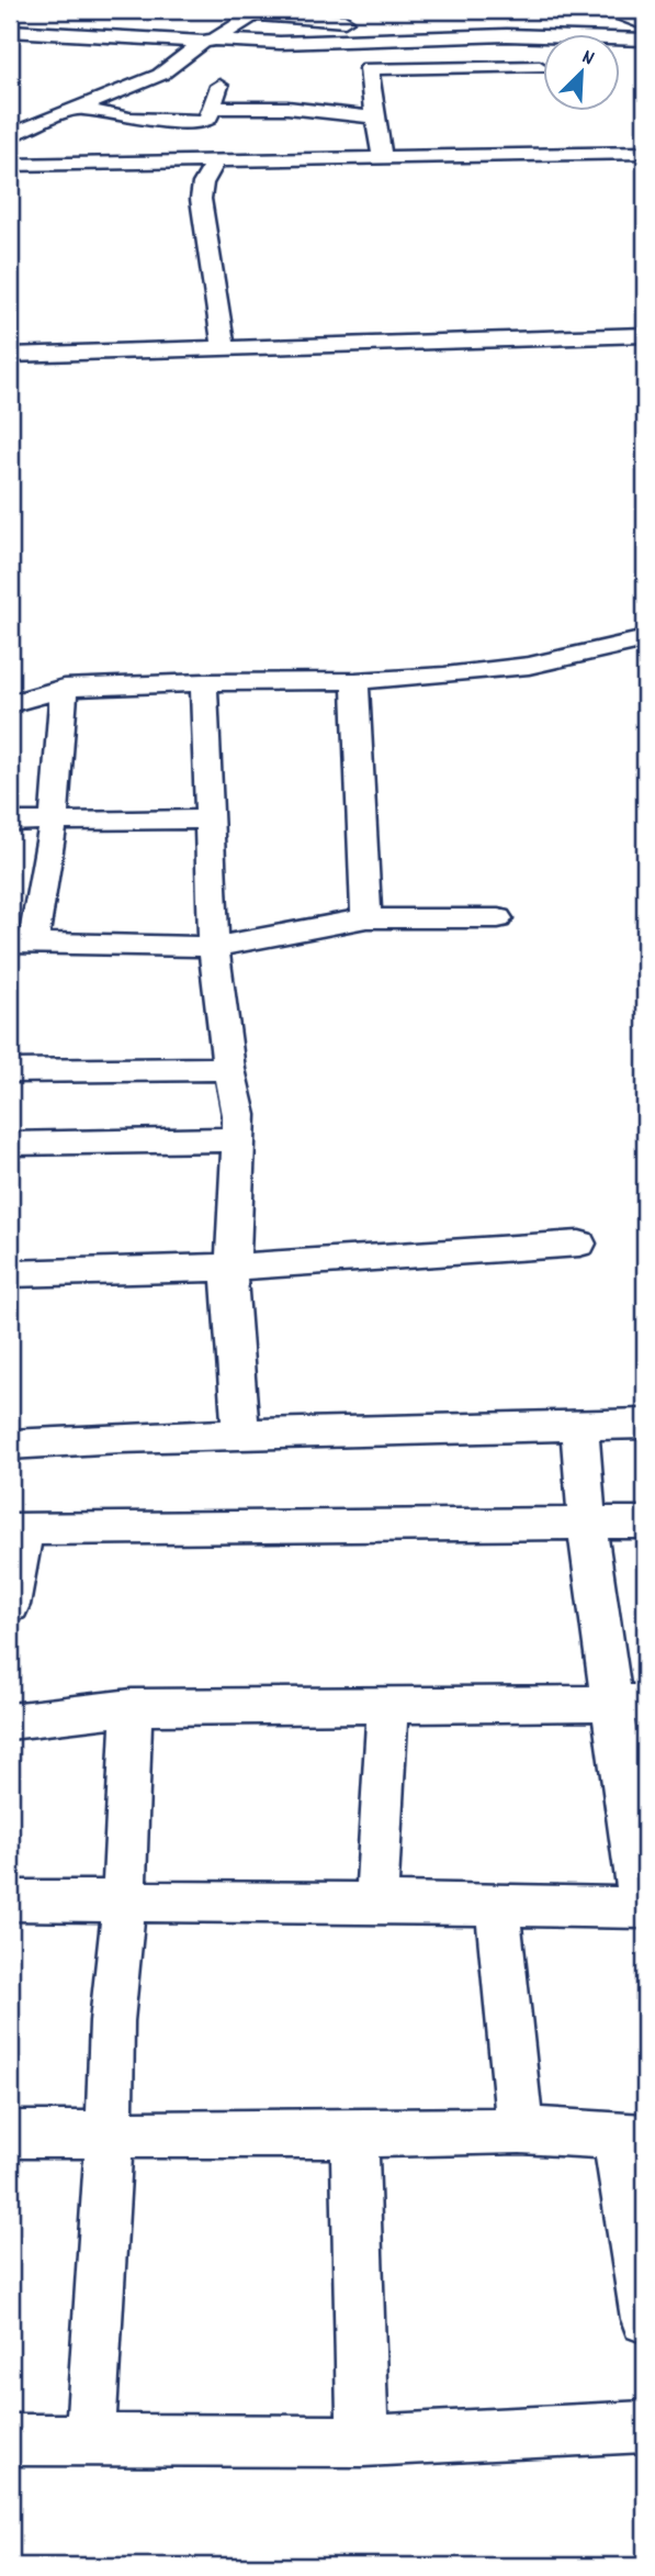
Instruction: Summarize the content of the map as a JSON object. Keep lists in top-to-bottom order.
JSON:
{
  "north": "top right"
}
